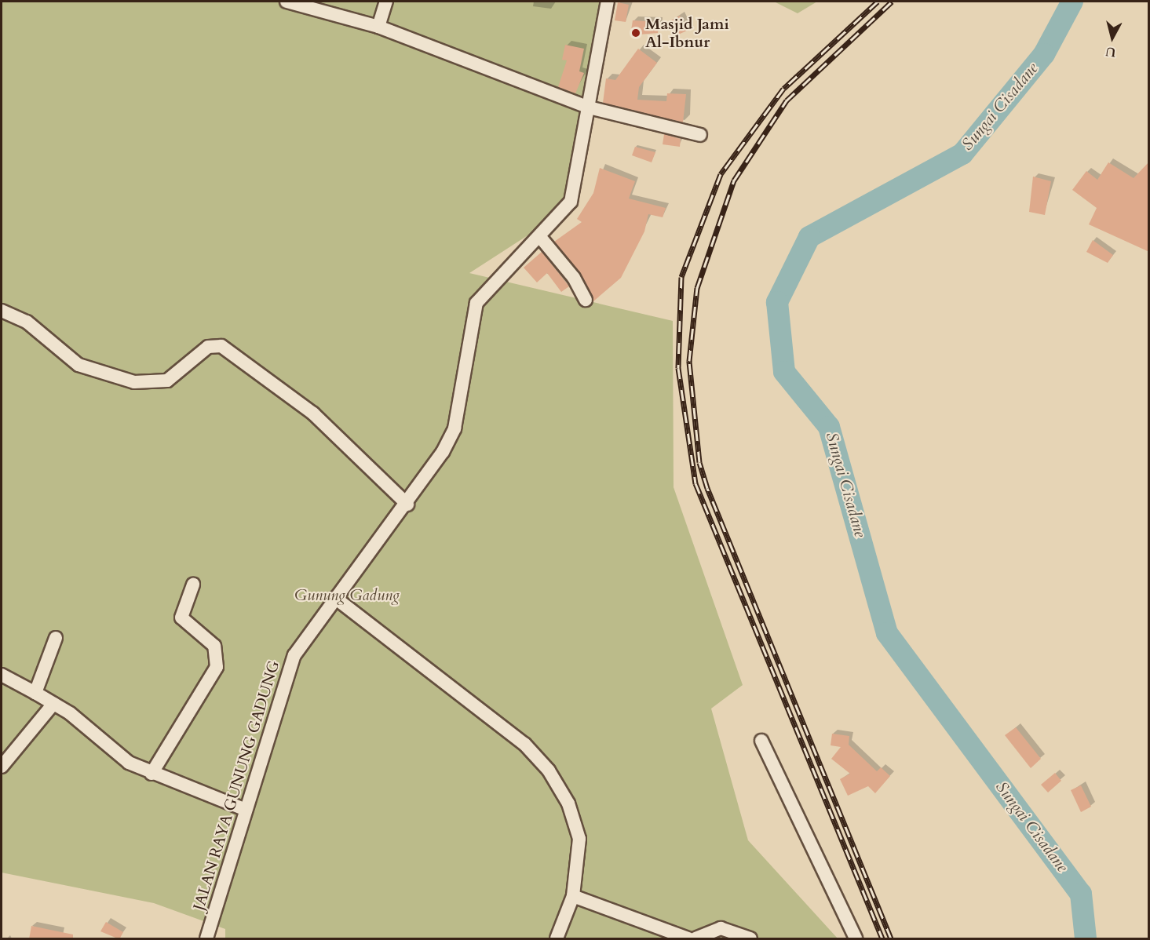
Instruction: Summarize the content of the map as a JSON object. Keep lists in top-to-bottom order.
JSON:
{
  "streets": {
    "street": ["JALAN RAYA GUNUNG GADUNG"]
  },
  "water": ["Sungai Cisadane"],
  "parks": ["Gunung Gadung"],
  "places": ["Masjid Jami Al-Ibnur"],
  "north": "bottom"
}
